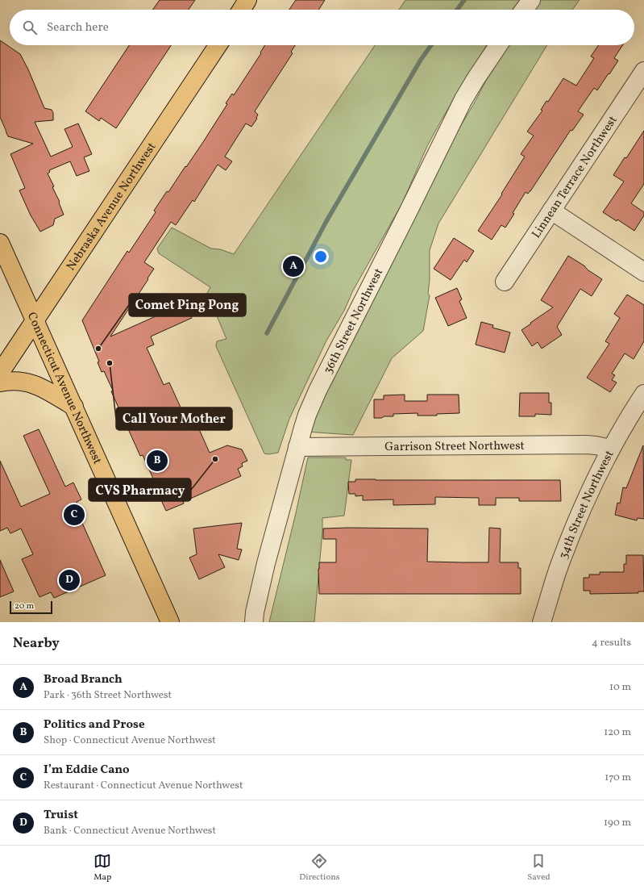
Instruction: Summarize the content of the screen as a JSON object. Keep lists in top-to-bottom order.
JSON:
{
  "streets": {
    "main road": ["Nebraska Avenue Northwest", "Connecticut Avenue Northwest"],
    "street": [
      "Linnean Terrace Northwest",
      "36th Street Northwest",
      "Garrison Street Northwest",
      "34th Street Northwest"
    ]
  },
  "crossings": [
    ["Nebraska Avenue Northwest", "Connecticut Avenue Northwest"],
    ["36th Street Northwest", "Garrison Street Northwest"],
    ["Garrison Street Northwest", "34th Street Northwest"]
  ],
  "places": ["Comet Ping Pong", "Call Your Mother", "CVS Pharmacy"],
  "scale_bar": "20 m",
  "page": {
    "search": "Search here",
    "pins": [
      "A",
      "B",
      "C",
      "D"
    ],
    "scale": "20 m",
    "heading": ["Nearby", "4 results"],
    "list": [
      {
        "mark": "A",
        "name": "Broad Branch",
        "note": "Park · 36th Street Northwest",
        "value": "10 m"
      },
      {
        "mark": "B",
        "name": "Politics and Prose",
        "note": "Shop · Connecticut Avenue Northwest",
        "value": "120 m"
      },
      {
        "mark": "C",
        "name": "I’m Eddie Cano",
        "note": "Restaurant · Connecticut Avenue Northwest",
        "value": "170 m"
      },
      {
        "mark": "D",
        "name": "Truist",
        "note": "Bank · Connecticut Avenue Northwest",
        "value": "190 m"
      }
    ],
    "nav": ["Map", "Directions", "Saved"]
  }
}
